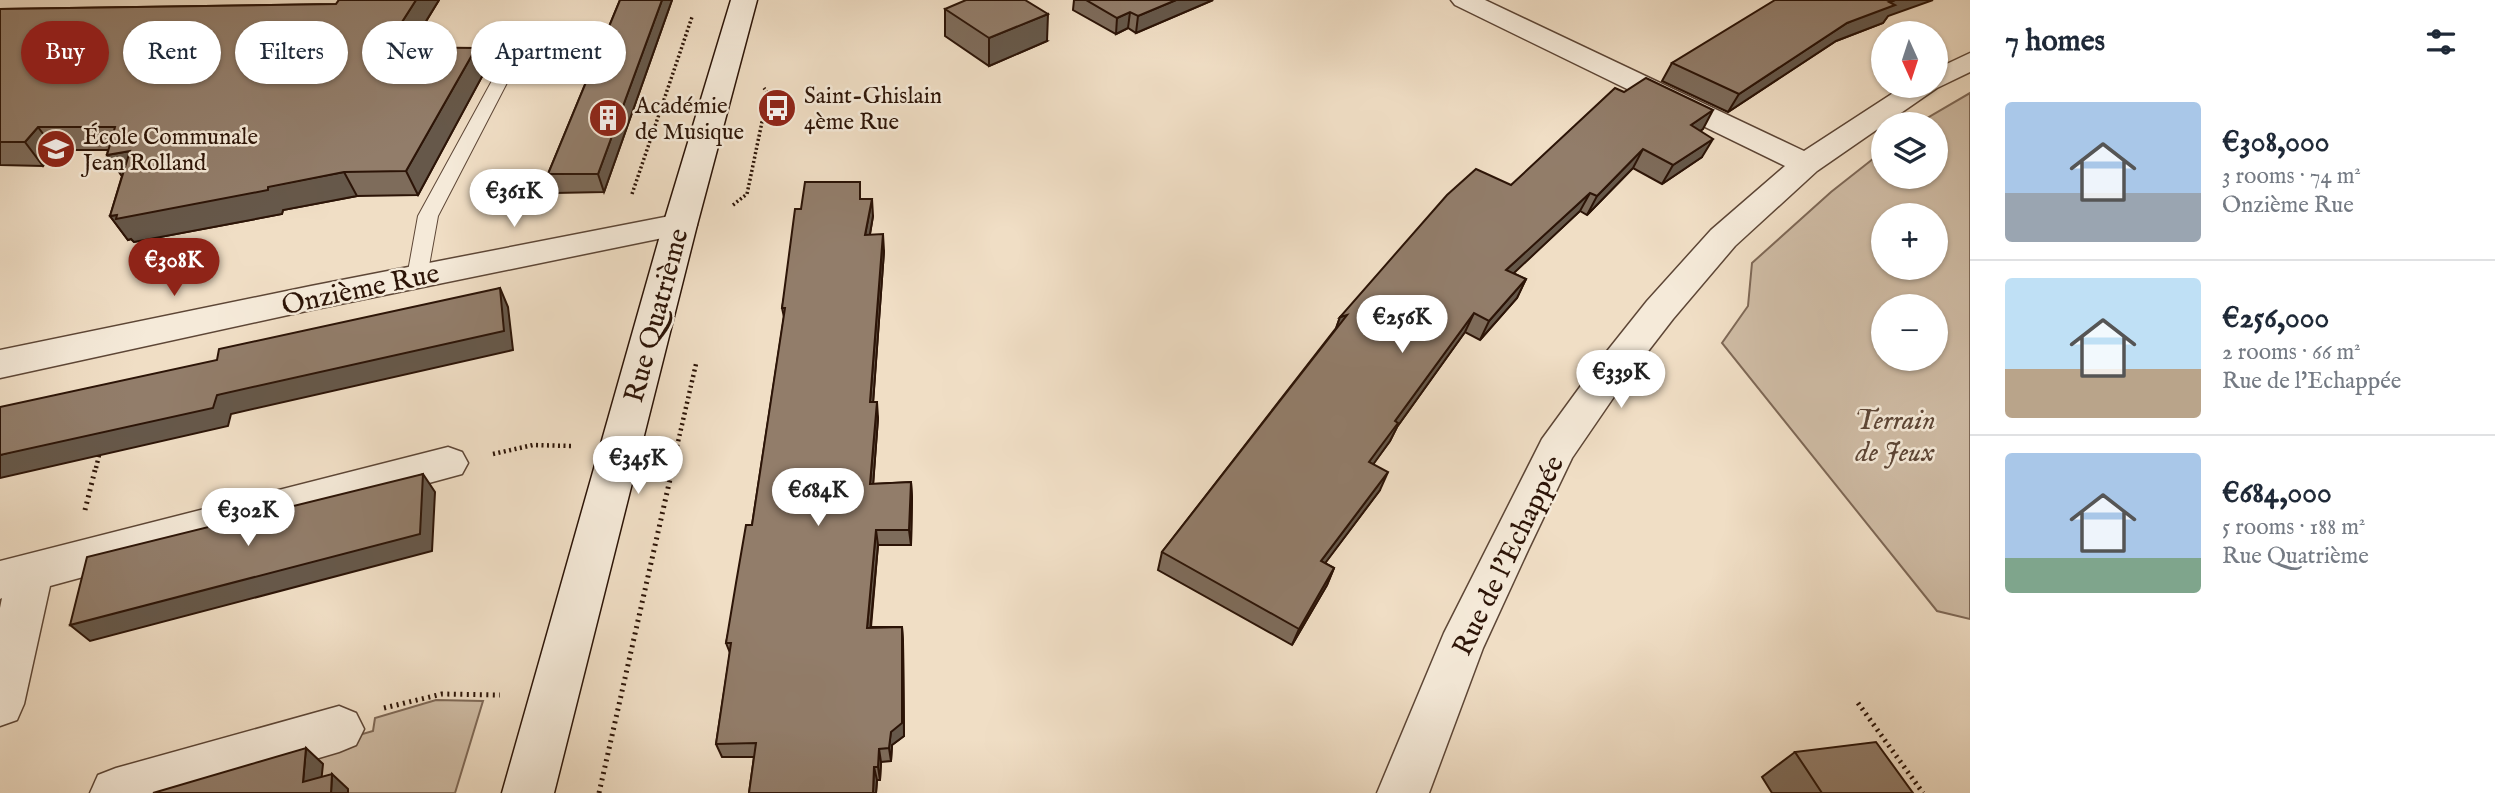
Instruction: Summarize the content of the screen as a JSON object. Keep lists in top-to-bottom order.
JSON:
{
  "streets": {
    "street": ["Onzième Rue", "Rue Quatrième", "Rue de l'Echappée"]
  },
  "crossings": [
    ["Onzième Rue", "Rue Quatrième"]
  ],
  "parks": ["Terrain de Jeux"],
  "places": {
    "bus stop": ["Saint-Ghislain 4ème Rue"],
    "building": ["Académie de Musique"],
    "school or university": ["École Communale Jean Rolland"]
  },
  "north": "bottom",
  "page": {
    "heading": "7 homes",
    "map_buttons": ["+", "−"],
    "chip": [
      "Buy",
      "Rent",
      "Filters",
      "New",
      "Apartment"
    ],
    "list": [
      {
        "name": "€308,000",
        "note": "3 rooms · 74 m² · Onzième Rue"
      },
      {
        "name": "€256,000",
        "note": "2 rooms · 66 m² · Rue de l'Echappée"
      },
      {
        "name": "€684,000",
        "note": "5 rooms · 188 m² · Rue Quatrième"
      }
    ],
    "price": [
      "€361K",
      "€308K",
      "€256K",
      "€339K",
      "€345K",
      "€684K",
      "€302K"
    ]
  }
}
